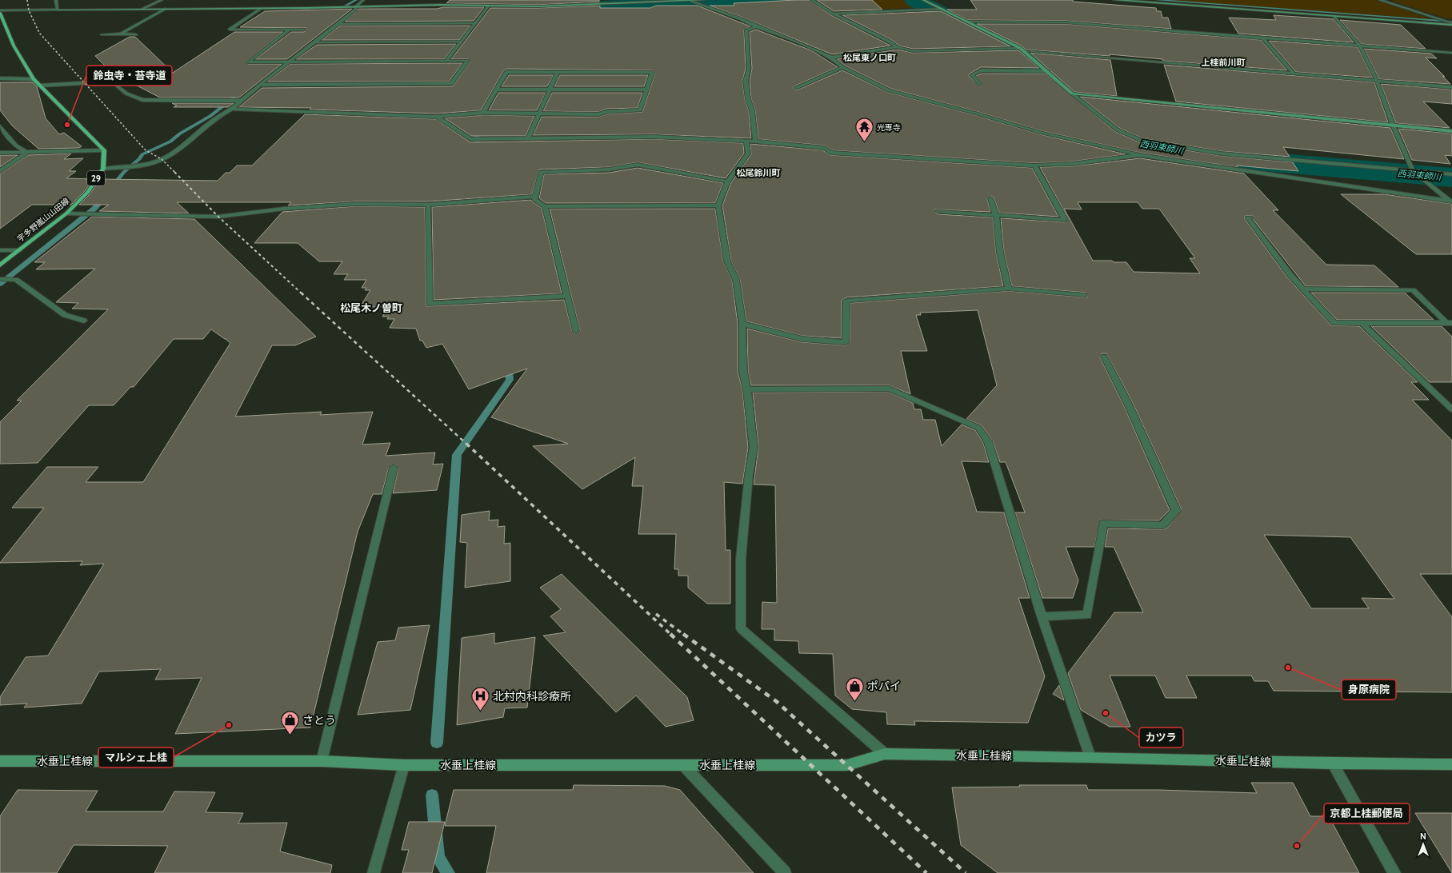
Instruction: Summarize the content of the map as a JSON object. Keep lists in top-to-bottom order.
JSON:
{
  "streets": {
    "main road": ["29", "宇多野嵐山山田線"],
    "street": ["水垂上桂線"]
  },
  "crossings": [
    ["29", "宇多野嵐山山田線"]
  ],
  "districts": [
    "松尾東ノ口町",
    "上桂前川町",
    "松尾鈴川町",
    "松尾木ノ曽町"
  ],
  "water": ["西羽束師川"],
  "places": {
    "other": [
      "鈴虫寺・苔寺道",
      "身原病院",
      "カツラ",
      "マルシェ上桂",
      "京都上桂郵便局"
    ],
    "temple": ["光専寺"],
    "shop": ["ポパイ", "さとう"],
    "hospital": ["北村内科診療所"]
  },
  "north": "top"
}
